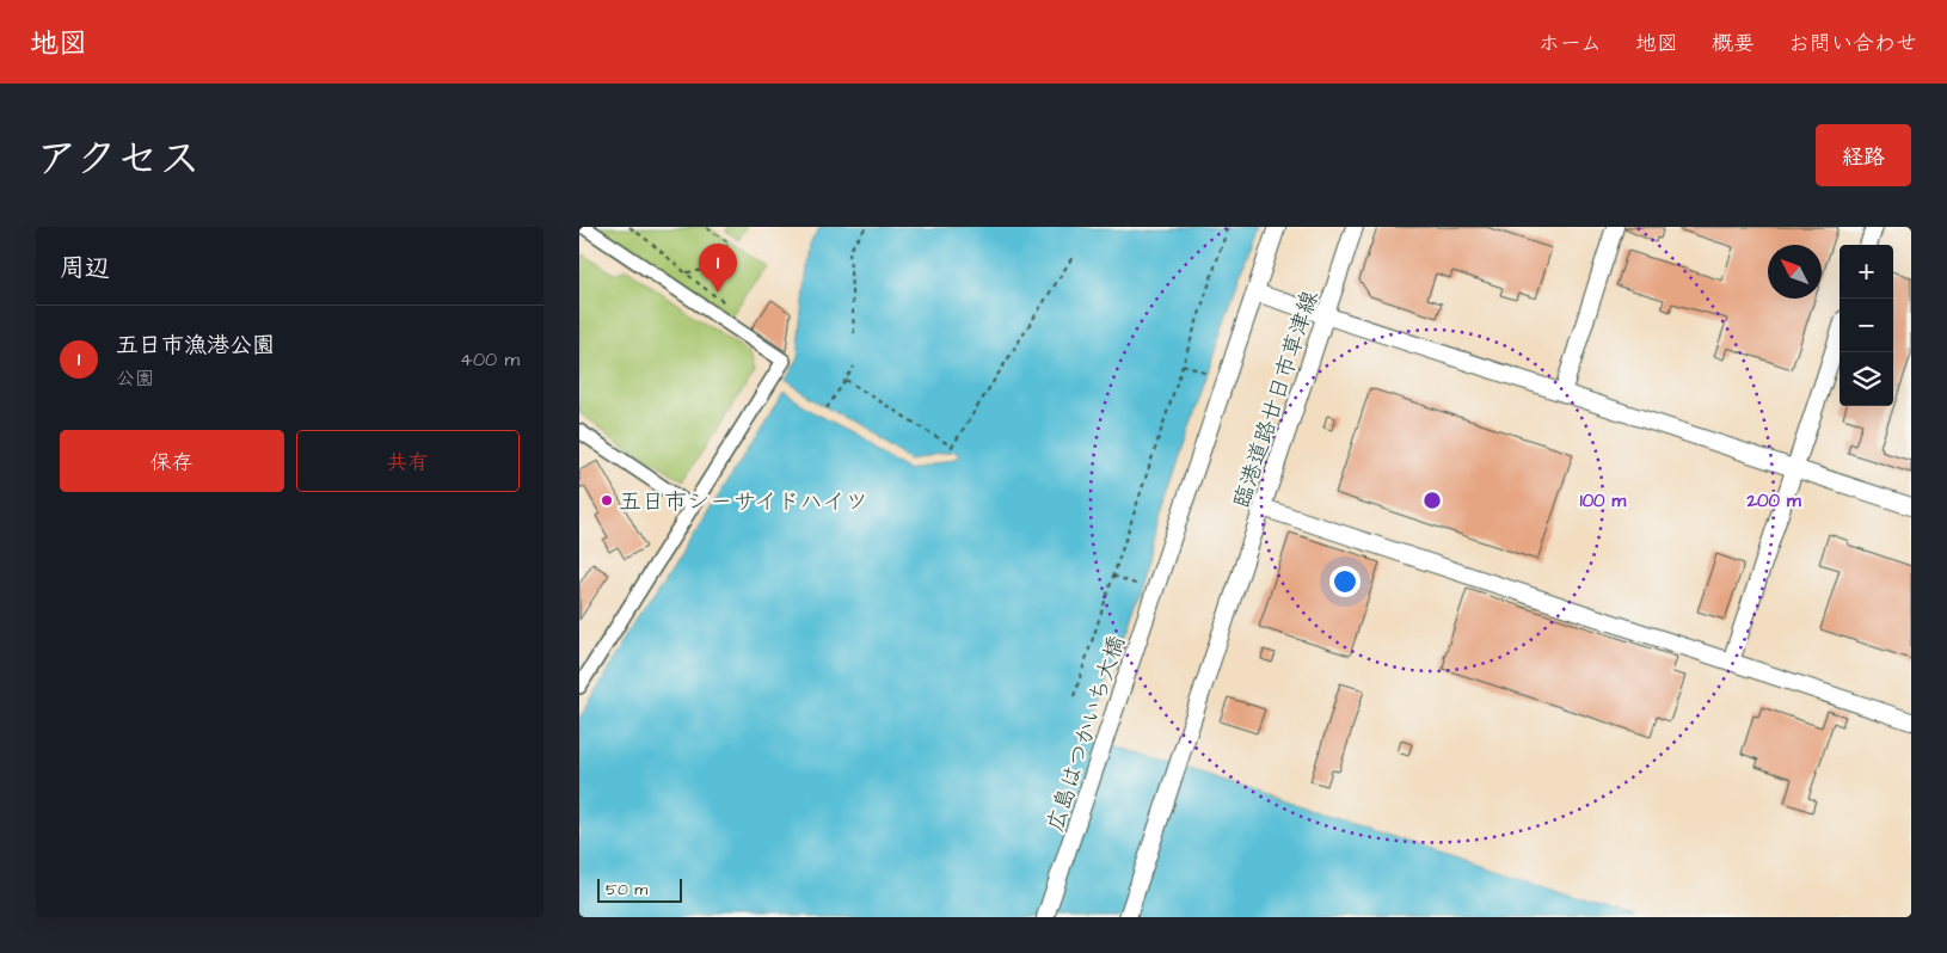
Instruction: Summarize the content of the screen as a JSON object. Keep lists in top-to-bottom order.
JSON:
{
  "streets": {
    "street": ["臨港道路廿日市草津線", "広島はつかいち大橋"]
  },
  "places": ["五日市シーサイドハイツ"],
  "scale_bar": "50 m",
  "north": "top left",
  "page": {
    "header": "地図",
    "nav": [
      "ホーム",
      "地図",
      "概要",
      "お問い合わせ"
    ],
    "title": "アクセス",
    "buttons": [
      "経路",
      ["保存", "共有"]
    ],
    "heading": "周辺",
    "pins": "1",
    "map_buttons": ["+", "−"],
    "list": [
      {
        "mark": "1",
        "name": "五日市漁港公園",
        "note": "公園",
        "value": "400 m"
      }
    ],
    "scale": "50 m"
  },
  "rings": ["100 m", "200 m"]
}
